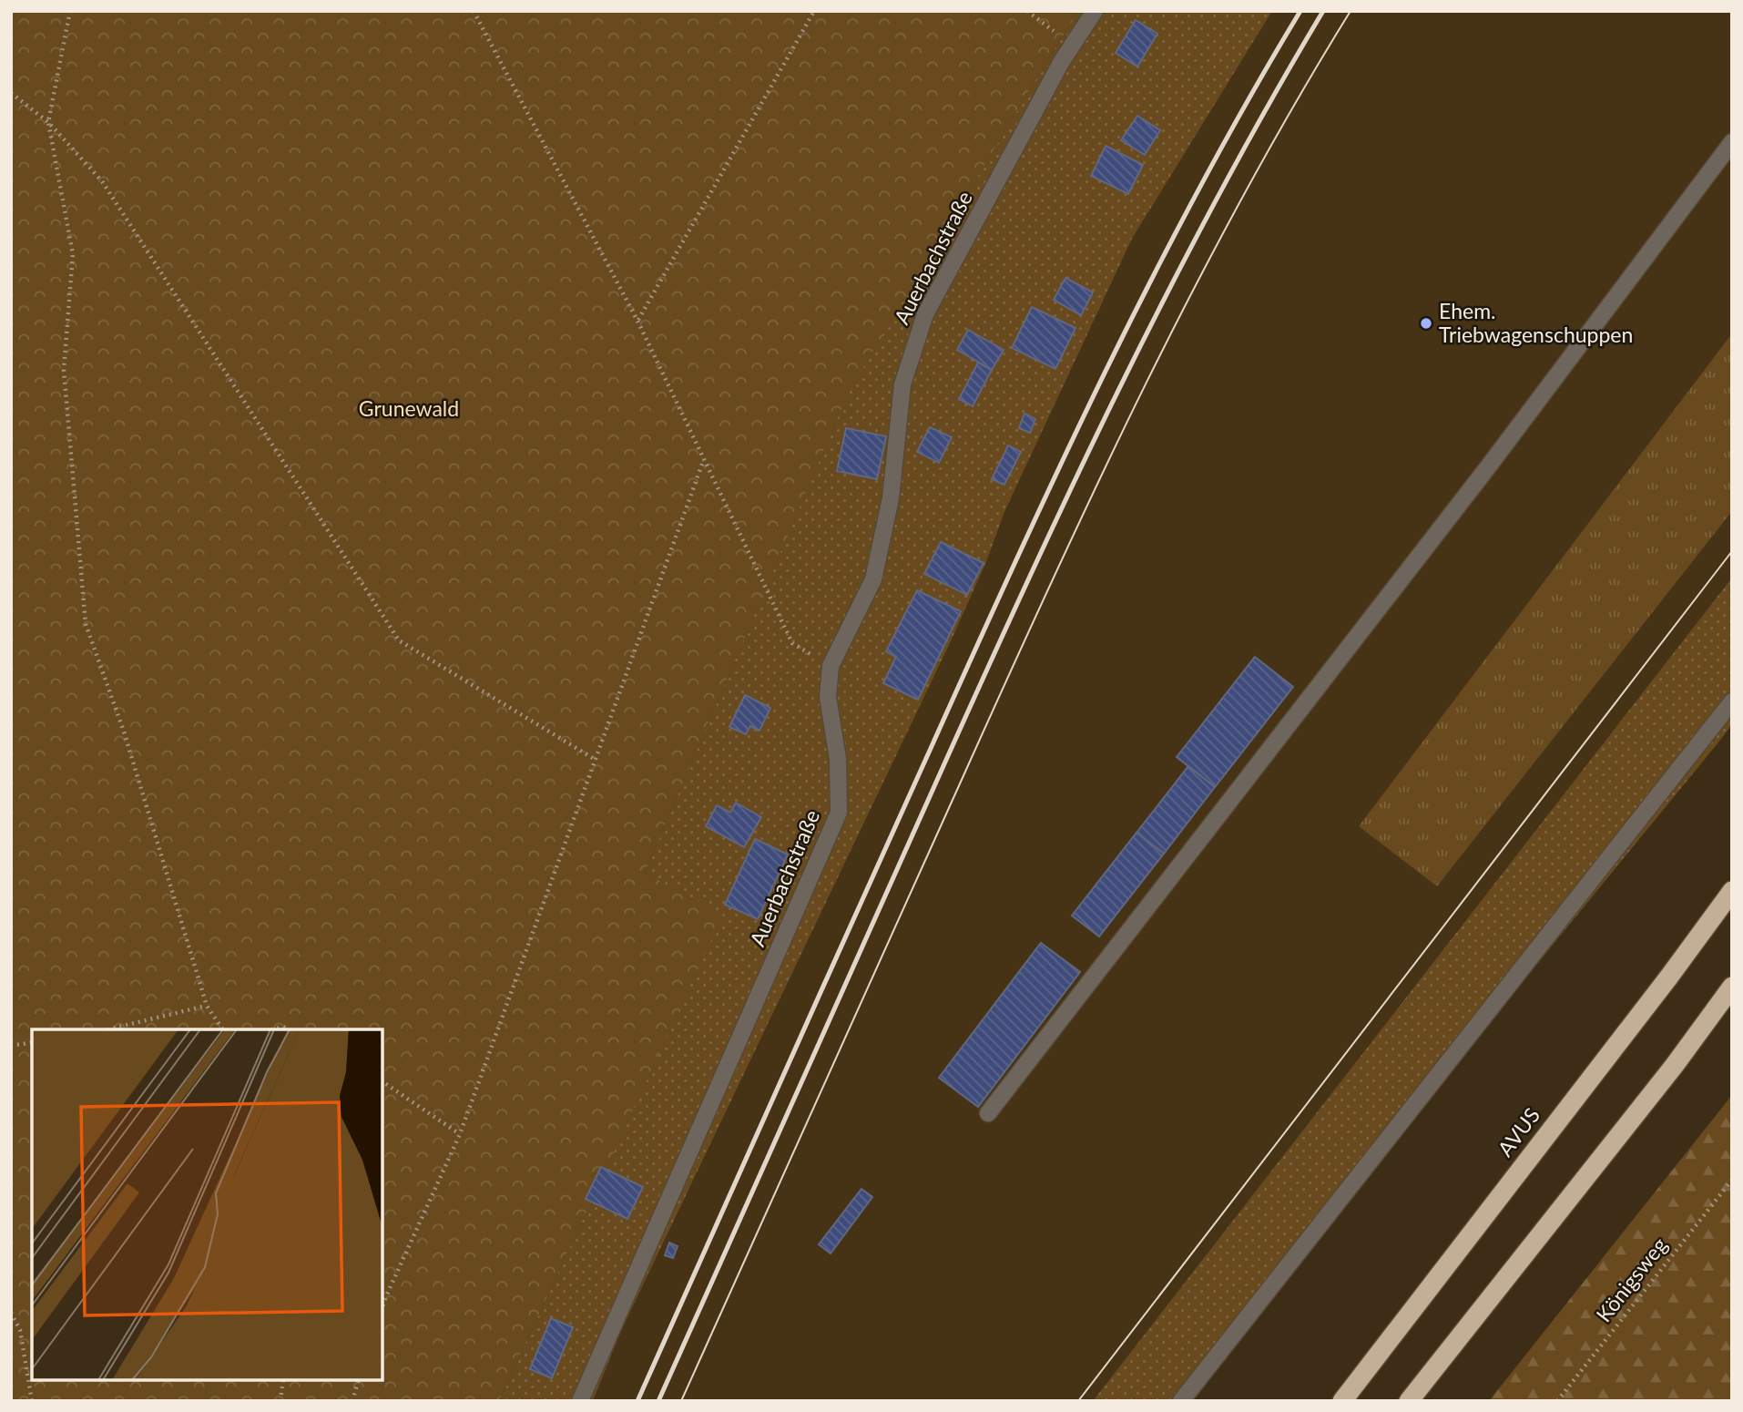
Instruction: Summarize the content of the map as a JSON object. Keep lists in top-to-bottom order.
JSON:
{
  "streets": {
    "highway": ["AVUS"],
    "lane": ["Auerbachstraße"],
    "path": ["Königsweg"]
  },
  "parks": ["Grunewald"],
  "places": ["Ehem. Triebwagenschuppen"]
}
